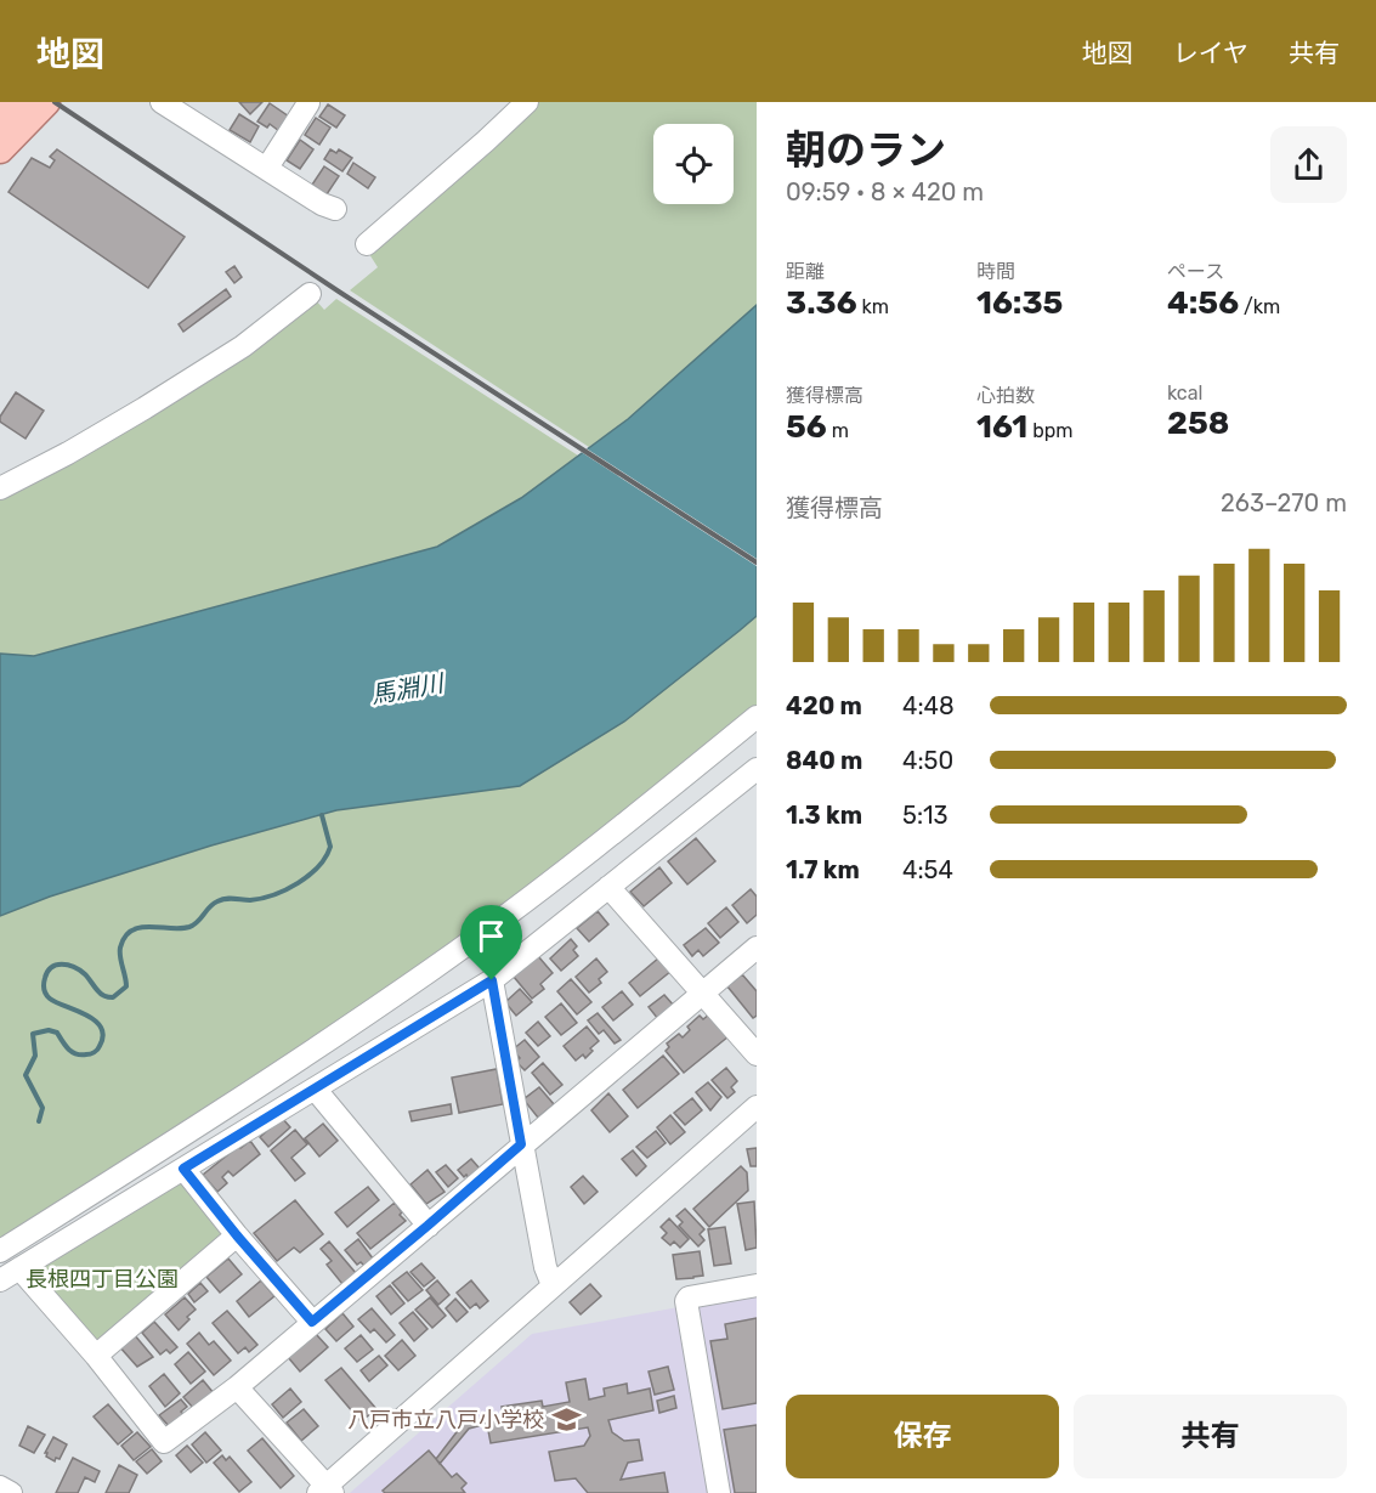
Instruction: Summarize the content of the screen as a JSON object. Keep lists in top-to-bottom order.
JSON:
{
  "water": ["馬淵川"],
  "parks": ["長根四丁目公園"],
  "places": {
    "school or university": ["八戸市立八戸小学校"]
  },
  "page": {
    "header": "地図",
    "nav": ["地図", "レイヤ", "共有"],
    "heading": ["朝のラン", "09:59 · 8 × 420 m"],
    "stats": [
      ["距離", "3.36 km"],
      ["時間", "16:35"],
      ["ペース", "4:56 /km"],
      ["獲得標高", "56 m"],
      ["心拍数", "161 bpm"],
      ["kcal", "258"]
    ],
    "chart": ["獲得標高", "263–270 m"],
    "list": [
      {
        "name": "420 m",
        "note": "4:48"
      },
      {
        "name": "840 m",
        "note": "4:50"
      },
      {
        "name": "1.3 km",
        "note": "5:13"
      },
      {
        "name": "1.7 km",
        "note": "4:54"
      }
    ],
    "buttons": ["保存", "共有"]
  }
}
